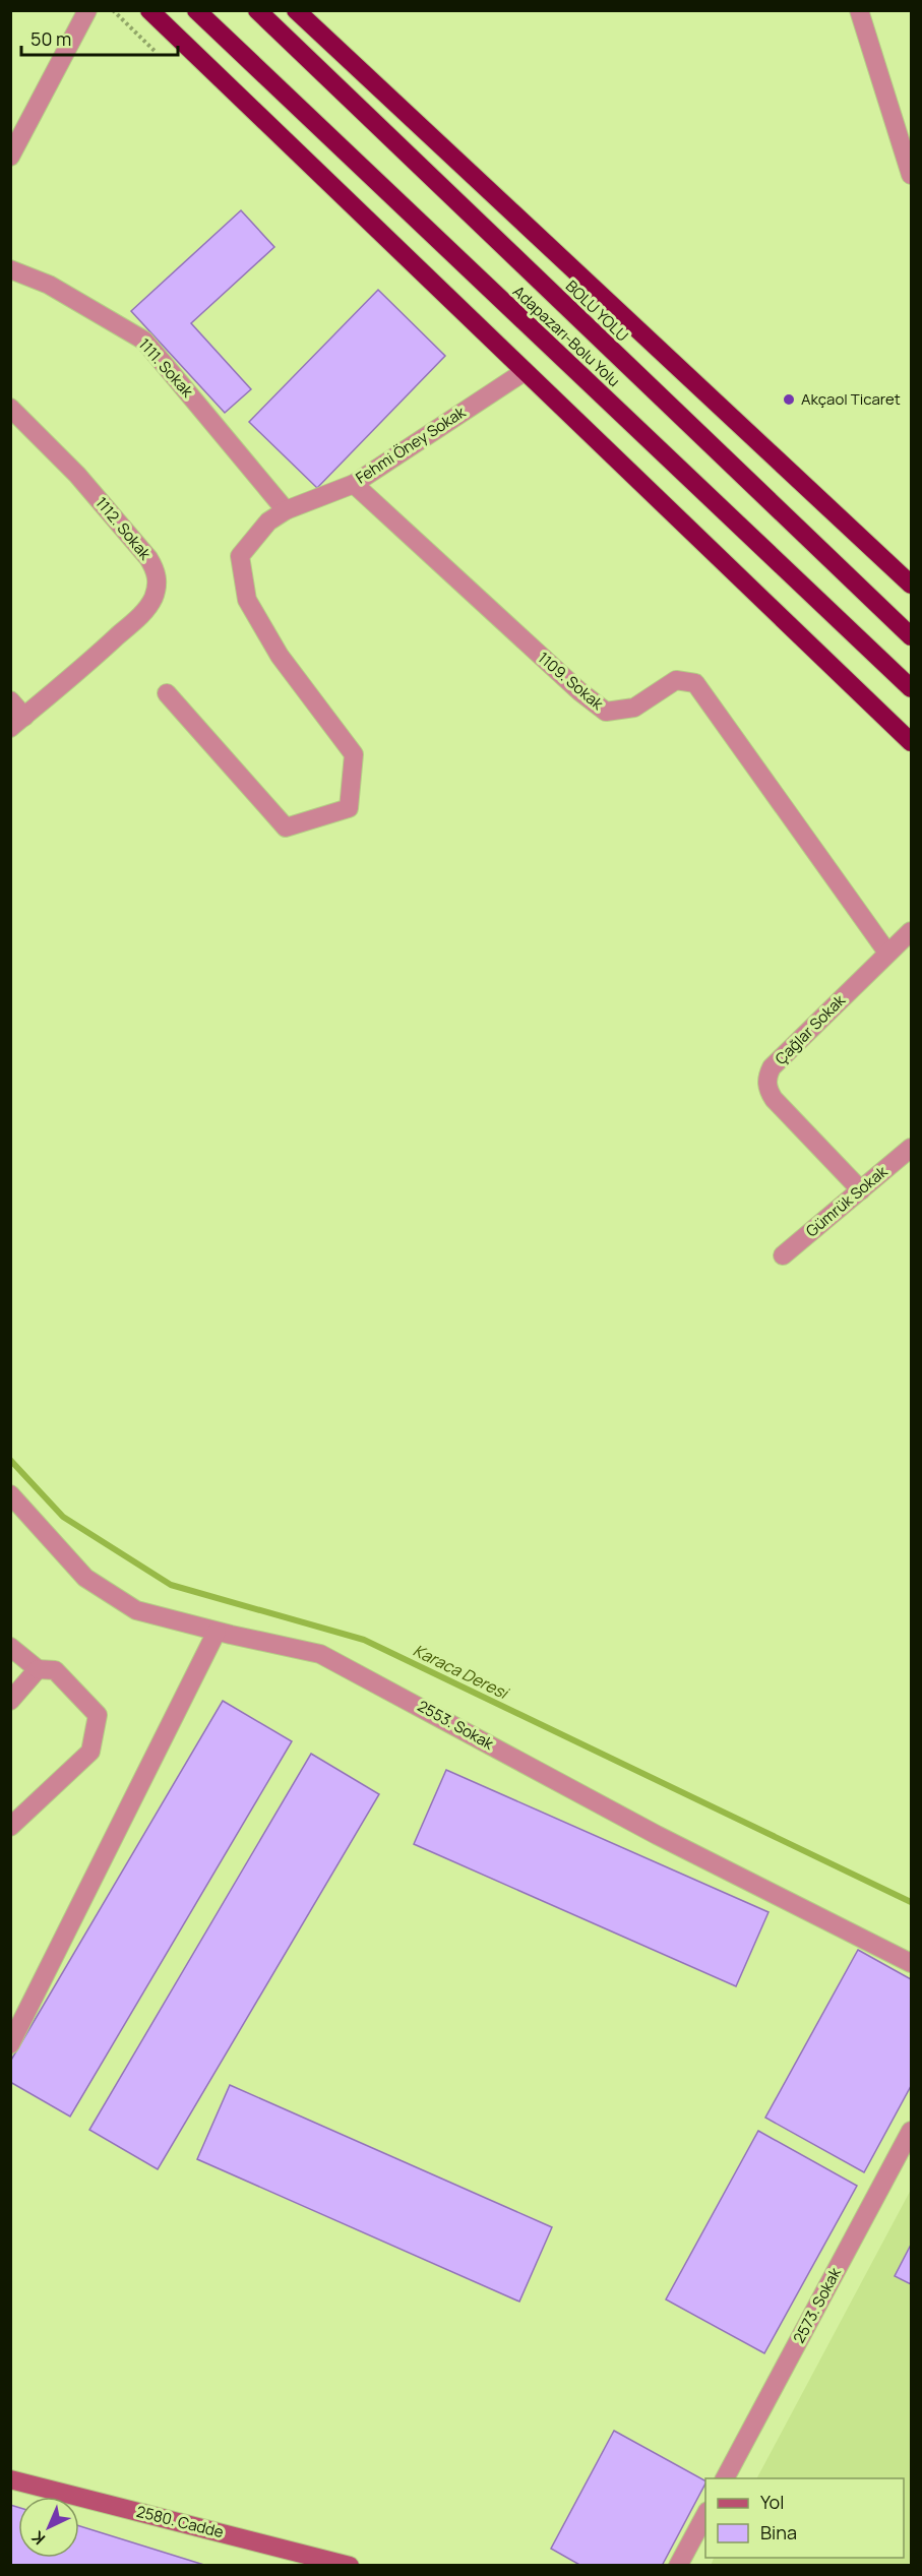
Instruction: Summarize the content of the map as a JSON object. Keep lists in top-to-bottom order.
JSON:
{
  "streets": {
    "highway": ["BOLU YOLU", "Adapazarı-Bolu Yolu"],
    "main road": ["2580. Cadde"],
    "street": [
      "1111. Sokak",
      "Fehmi Öney Sokak",
      "1112. Sokak",
      "1109. Sokak",
      "Çağlar Sokak",
      "Gümrük Sokak",
      "2553. Sokak",
      "2573. Sokak"
    ]
  },
  "crossings": [
    ["1111. Sokak", "Fehmi Öney Sokak"],
    ["Fehmi Öney Sokak", "1109. Sokak"],
    ["1109. Sokak", "Çağlar Sokak"],
    ["Çağlar Sokak", "Gümrük Sokak"]
  ],
  "water": ["Karaca Deresi"],
  "places": ["Akçaol Ticaret"],
  "legend": ["Yol", "Bina"],
  "scale_bar": "50 m",
  "north": "bottom left"
}
